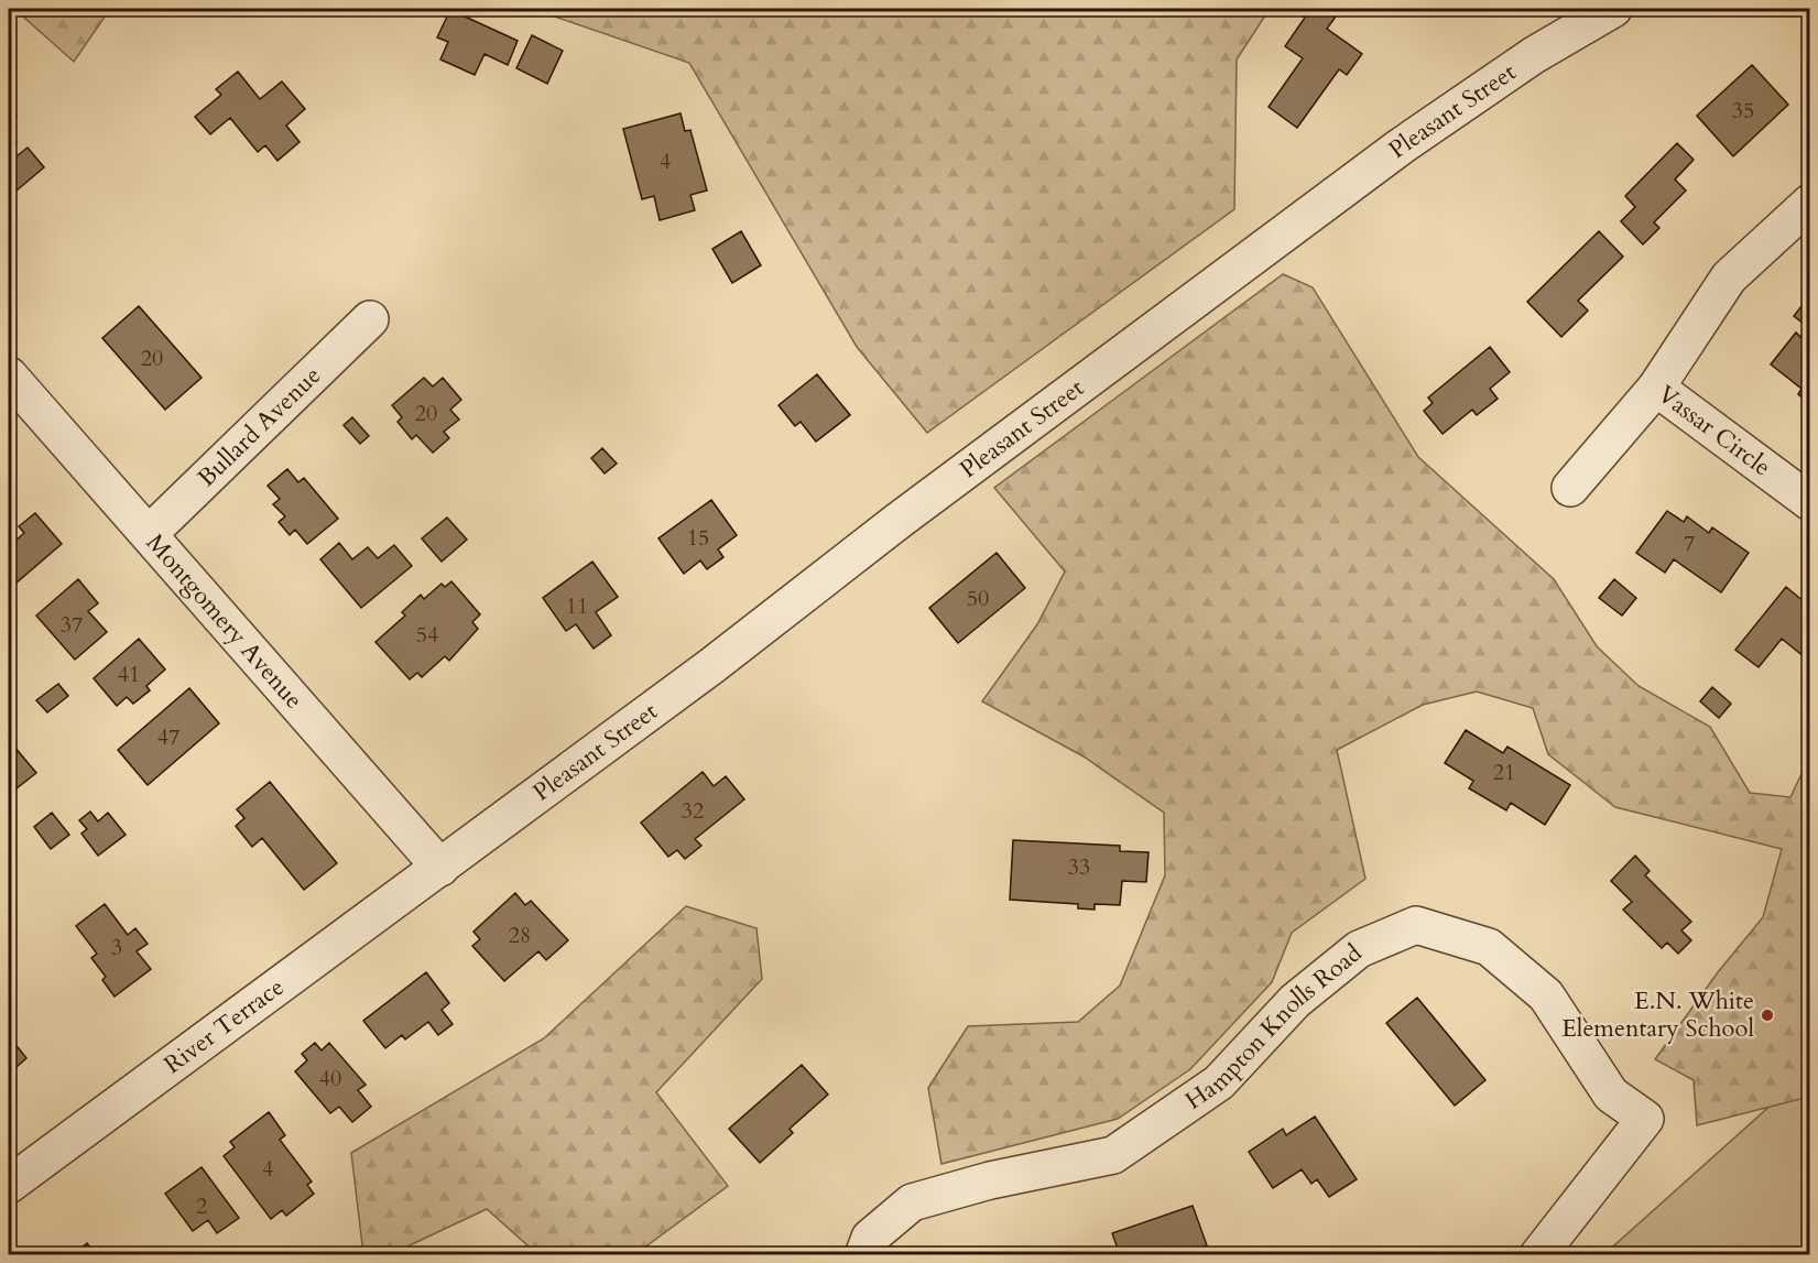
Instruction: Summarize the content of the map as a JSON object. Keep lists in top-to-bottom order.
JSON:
{
  "streets": {
    "street": [
      "Pleasant Street",
      "Bullard Avenue",
      "Vassar Circle",
      "Montgomery Avenue",
      "River Terrace",
      "Hampton Knolls Road"
    ]
  },
  "crossings": [
    ["Pleasant Street", "Montgomery Avenue"],
    ["Pleasant Street", "River Terrace"],
    ["Bullard Avenue", "Montgomery Avenue"],
    ["Montgomery Avenue", "River Terrace"]
  ],
  "places": ["E.N. White Elementary School"],
  "house_numbers": [
    "35",
    "4",
    "20",
    "20",
    "15",
    "7",
    "50",
    "11",
    "37",
    "54",
    "41",
    "47",
    "21",
    "32",
    "33",
    "28",
    "3",
    "40",
    "4",
    "2"
  ]
}
